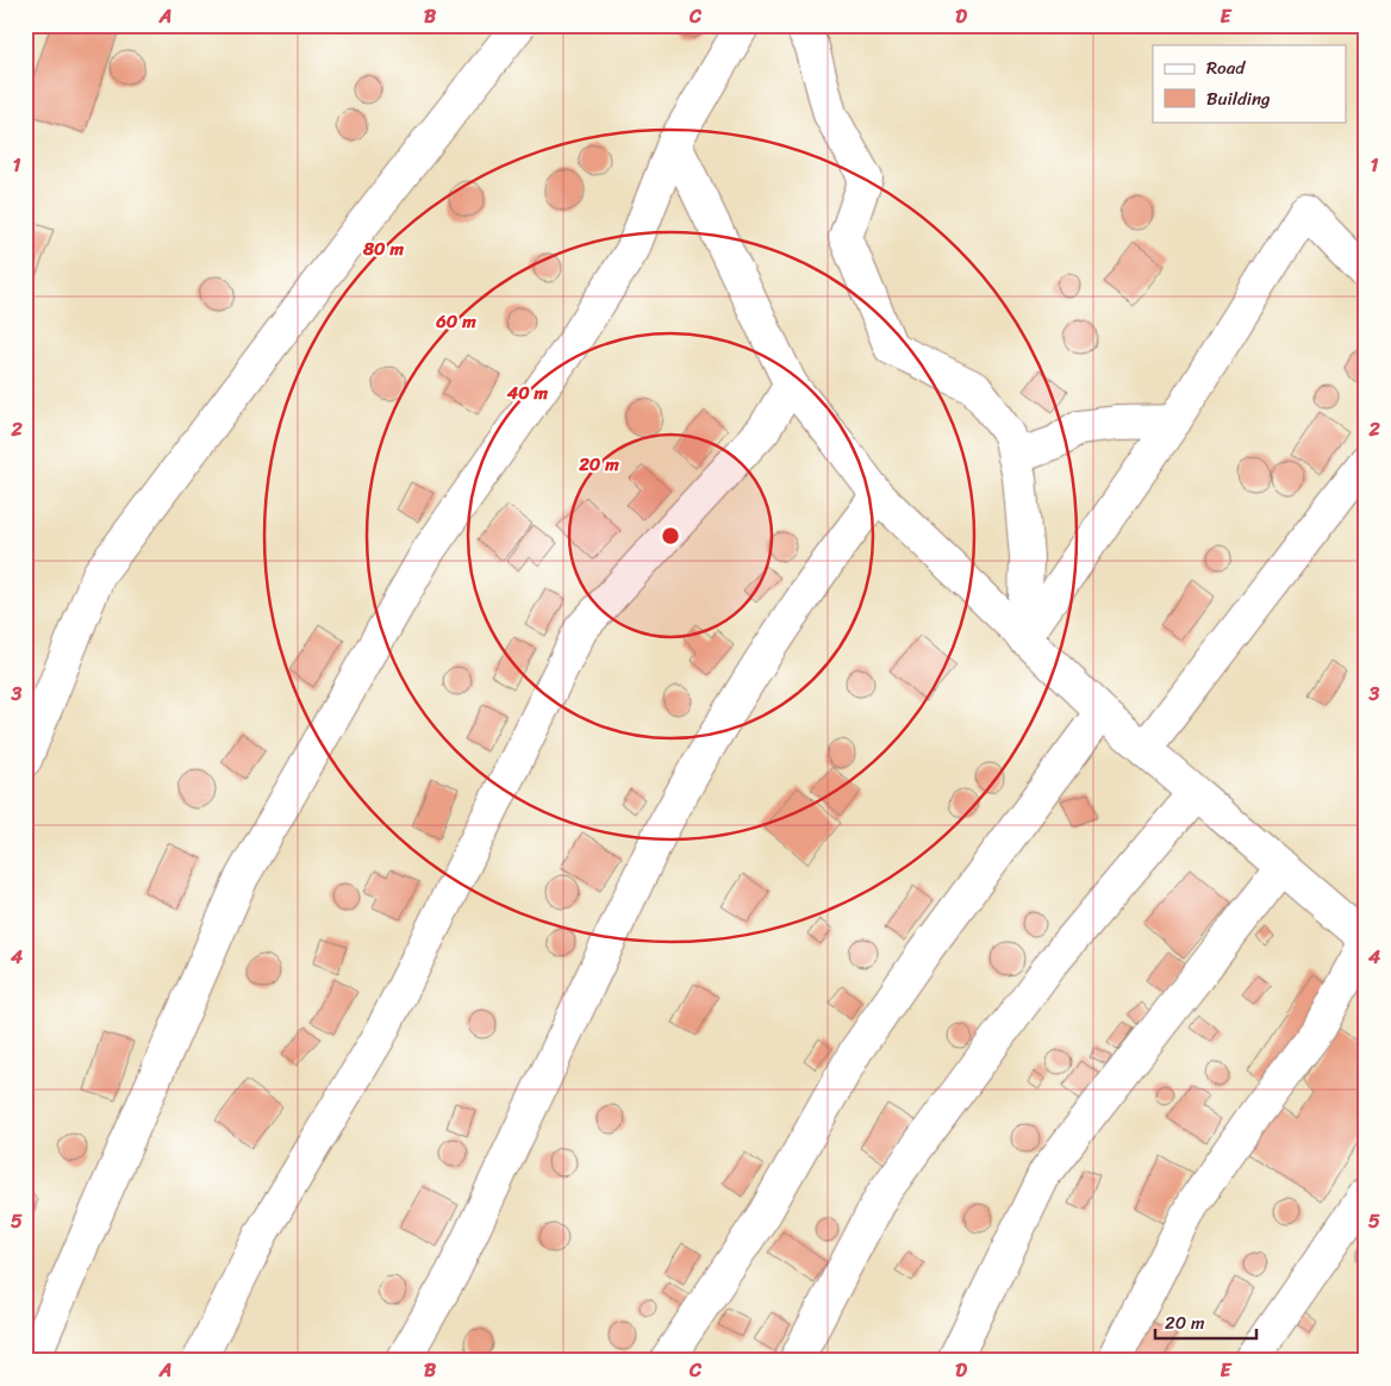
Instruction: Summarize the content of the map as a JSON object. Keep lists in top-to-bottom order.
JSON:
{
  "legend": ["Road", "Building"],
  "scale_bar": "20 m",
  "grid": {
    "columns": [
      "A",
      "B",
      "C",
      "D",
      "E"
    ],
    "rows": [
      "1",
      "2",
      "3",
      "4",
      "5"
    ]
  },
  "rings": [
    "80 m",
    "60 m",
    "40 m",
    "20 m"
  ]
}
